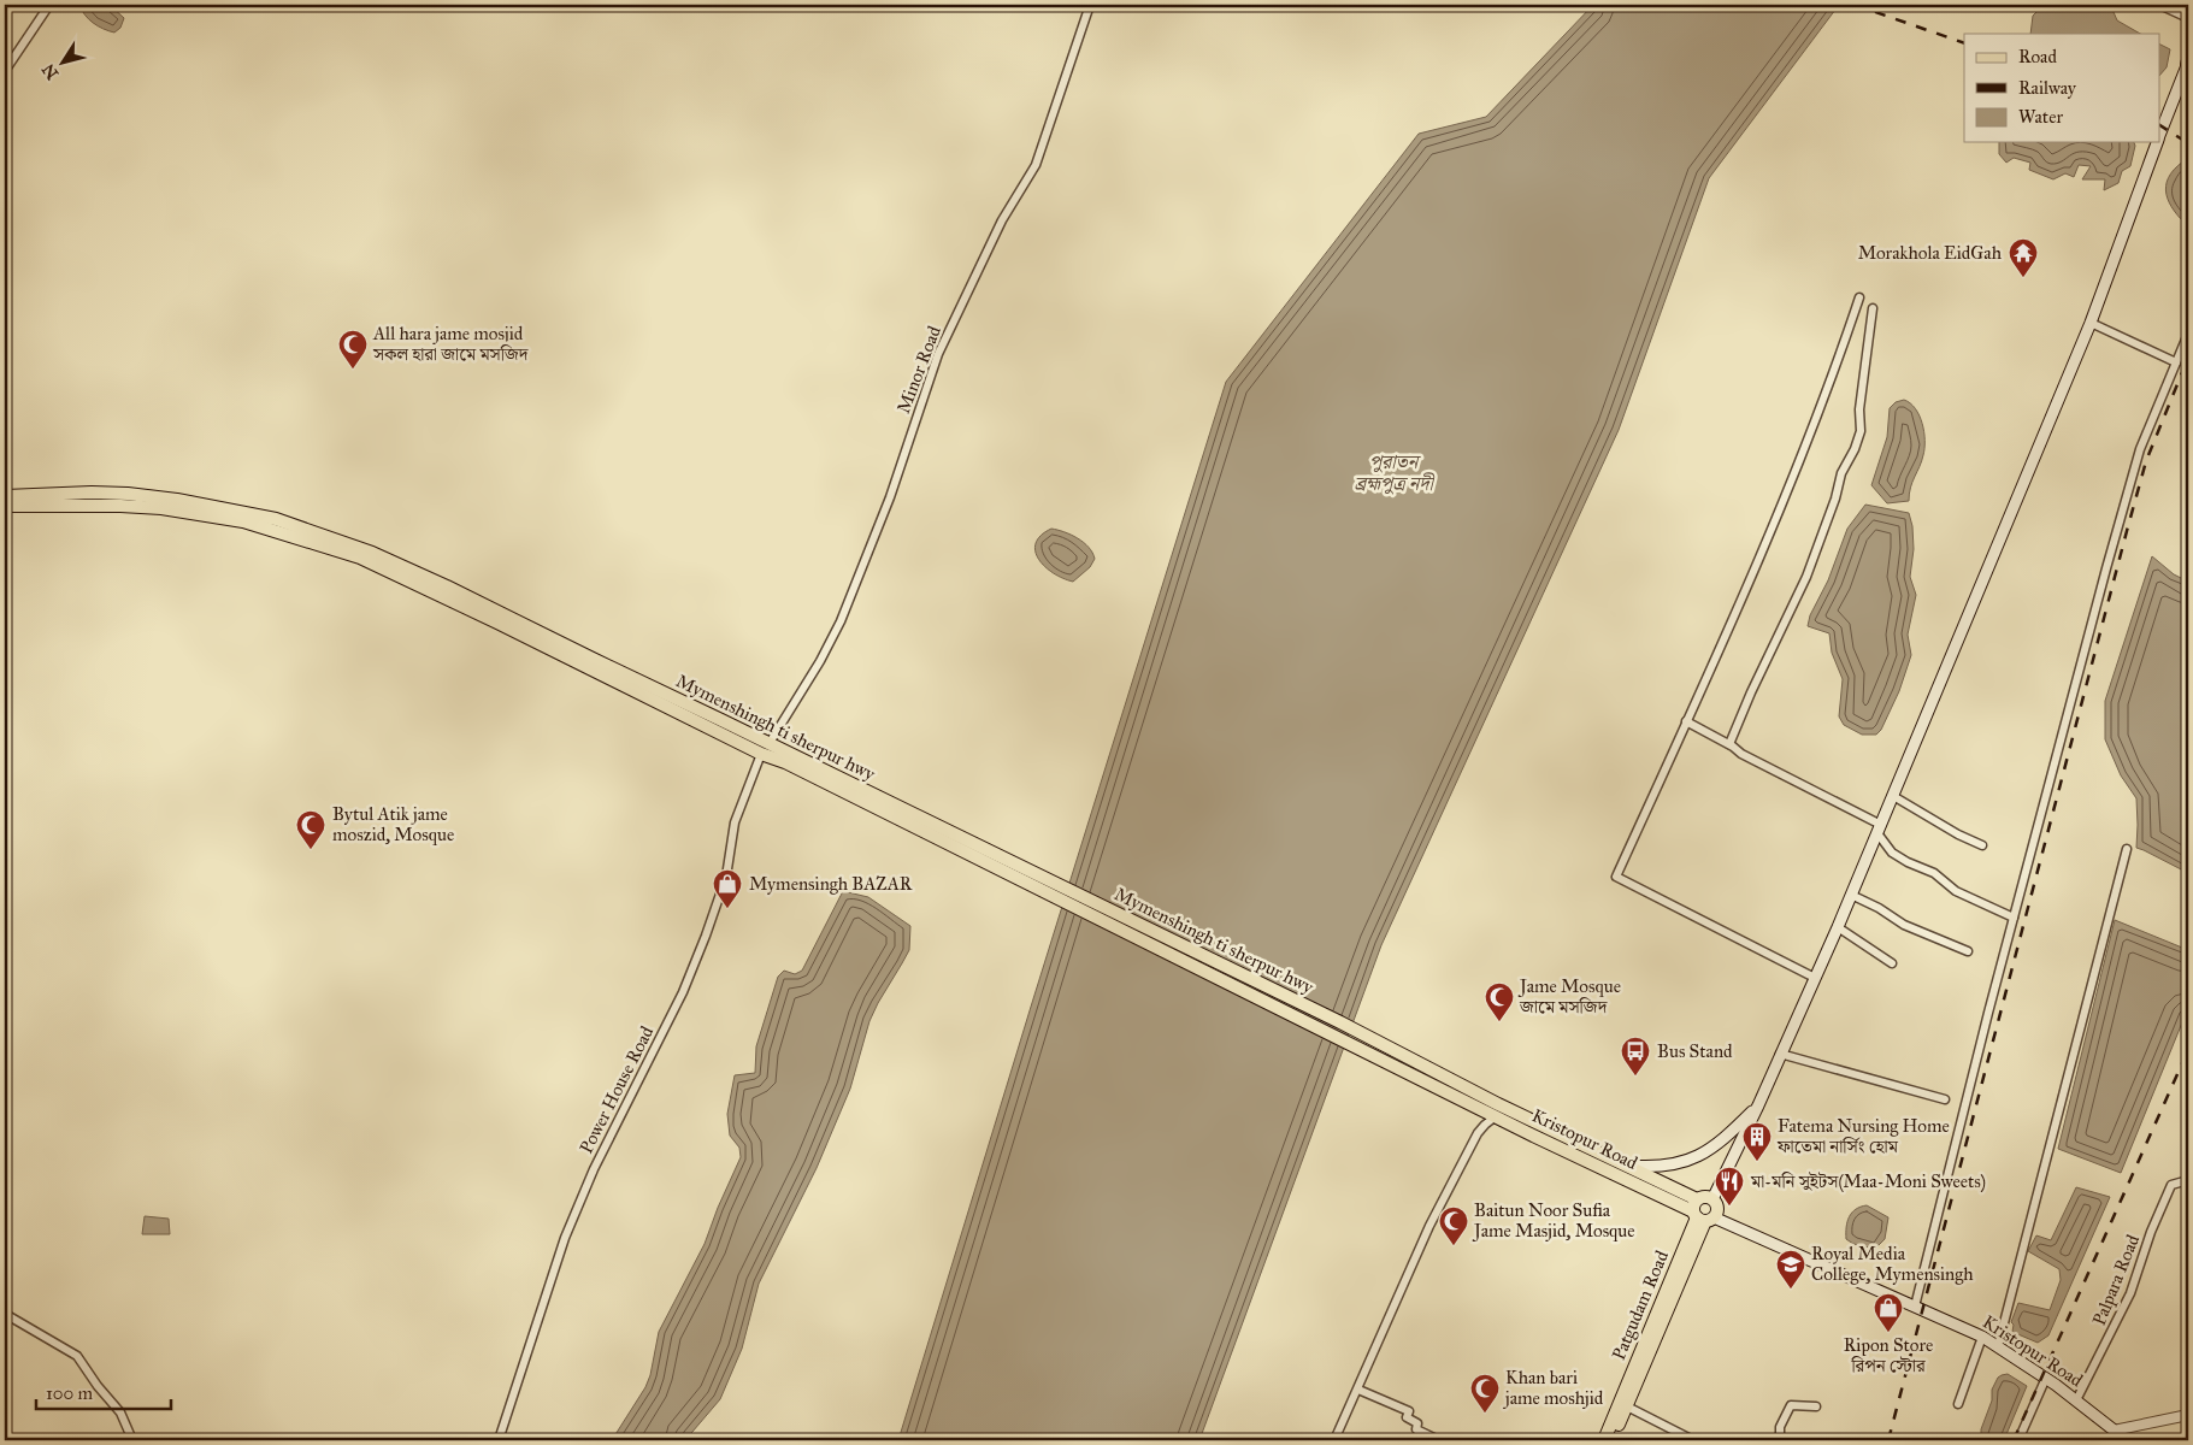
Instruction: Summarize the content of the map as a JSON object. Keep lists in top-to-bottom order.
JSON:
{
  "streets": {
    "main road": ["Mymenshingh ti sherpur hwy", "Kristopur Road", "Patgudam Road"],
    "street": ["Minor Road", "Power House Road", "Palpara Road"]
  },
  "crossings": [
    ["Minor Road", "Mymenshingh ti sherpur hwy"],
    ["Minor Road", "Power House Road"],
    ["Mymenshingh ti sherpur hwy", "Power House Road"],
    ["Mymenshingh ti sherpur hwy", "Kristopur Road"],
    ["Kristopur Road", "Palpara Road"],
    ["Kristopur Road", "Patgudam Road"]
  ],
  "water": ["পুরাতন ব্রহ্মপুত্র নদী"],
  "places": {
    "temple": ["Morakhola EidGah"],
    "mosque": [
      "All hara jame mosjid সকল হারা জামে মসজিদ",
      "Bytul Atik jame moszid, Mosque",
      "Jame Mosque জামে মসজিদ",
      "Baitun Noor Sufia Jame Masjid, Mosque",
      "Khan bari jame moshjid"
    ],
    "shop": ["Mymensingh BAZAR", "Ripon Store রিপন স্টোর"],
    "bus stop": ["Bus Stand"],
    "building": ["Fatema Nursing Home ফাতেমা নার্সিং হোম"],
    "restaurant": ["মা-মনি সুইটস(Maa-Moni Sweets)"],
    "school or university": ["Royal Media College, Mymensingh"]
  },
  "legend": ["Road", "Railway", "Water"],
  "scale_bar": "100 m",
  "north": "bottom left"
}
